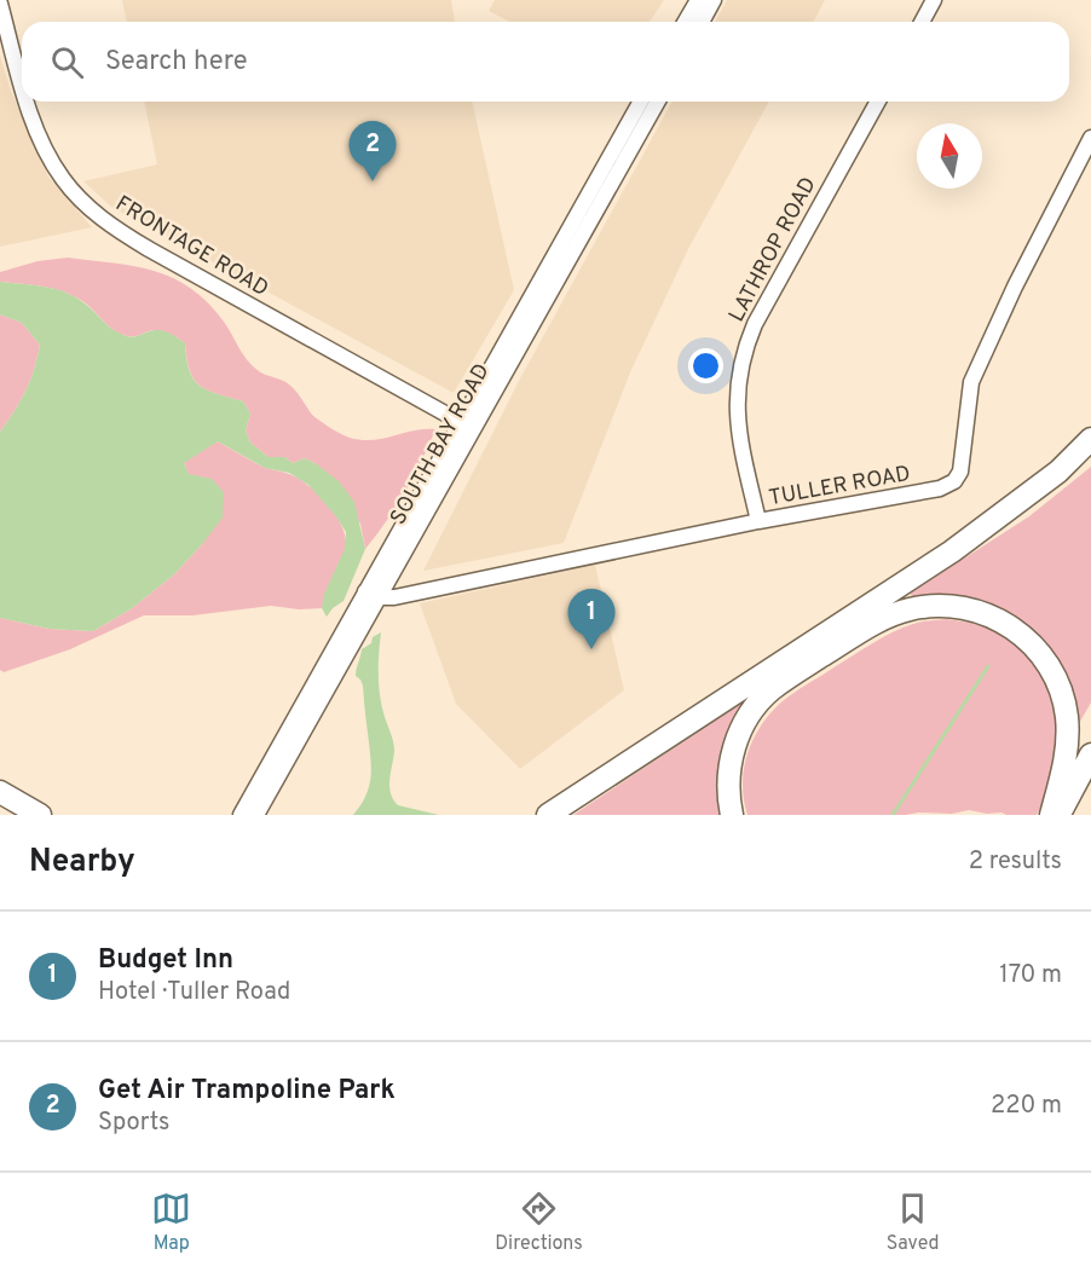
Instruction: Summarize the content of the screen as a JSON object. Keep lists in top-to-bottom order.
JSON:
{
  "streets": {
    "street": [
      "FRONTAGE ROAD",
      "LATHROP ROAD",
      "SOUTH BAY ROAD",
      "TULLER ROAD"
    ]
  },
  "crossings": [
    ["FRONTAGE ROAD", "SOUTH BAY ROAD"],
    ["LATHROP ROAD", "TULLER ROAD"],
    ["SOUTH BAY ROAD", "TULLER ROAD"]
  ],
  "north": "top",
  "page": {
    "search": "Search here",
    "pins": ["2", "1"],
    "heading": ["Nearby", "2 results"],
    "list": [
      {
        "mark": "1",
        "name": "Budget Inn",
        "note": "Hotel · Tuller Road",
        "value": "170 m"
      },
      {
        "mark": "2",
        "name": "Get Air Trampoline Park",
        "note": "Sports",
        "value": "220 m"
      }
    ],
    "nav": ["Map", "Directions", "Saved"]
  }
}
